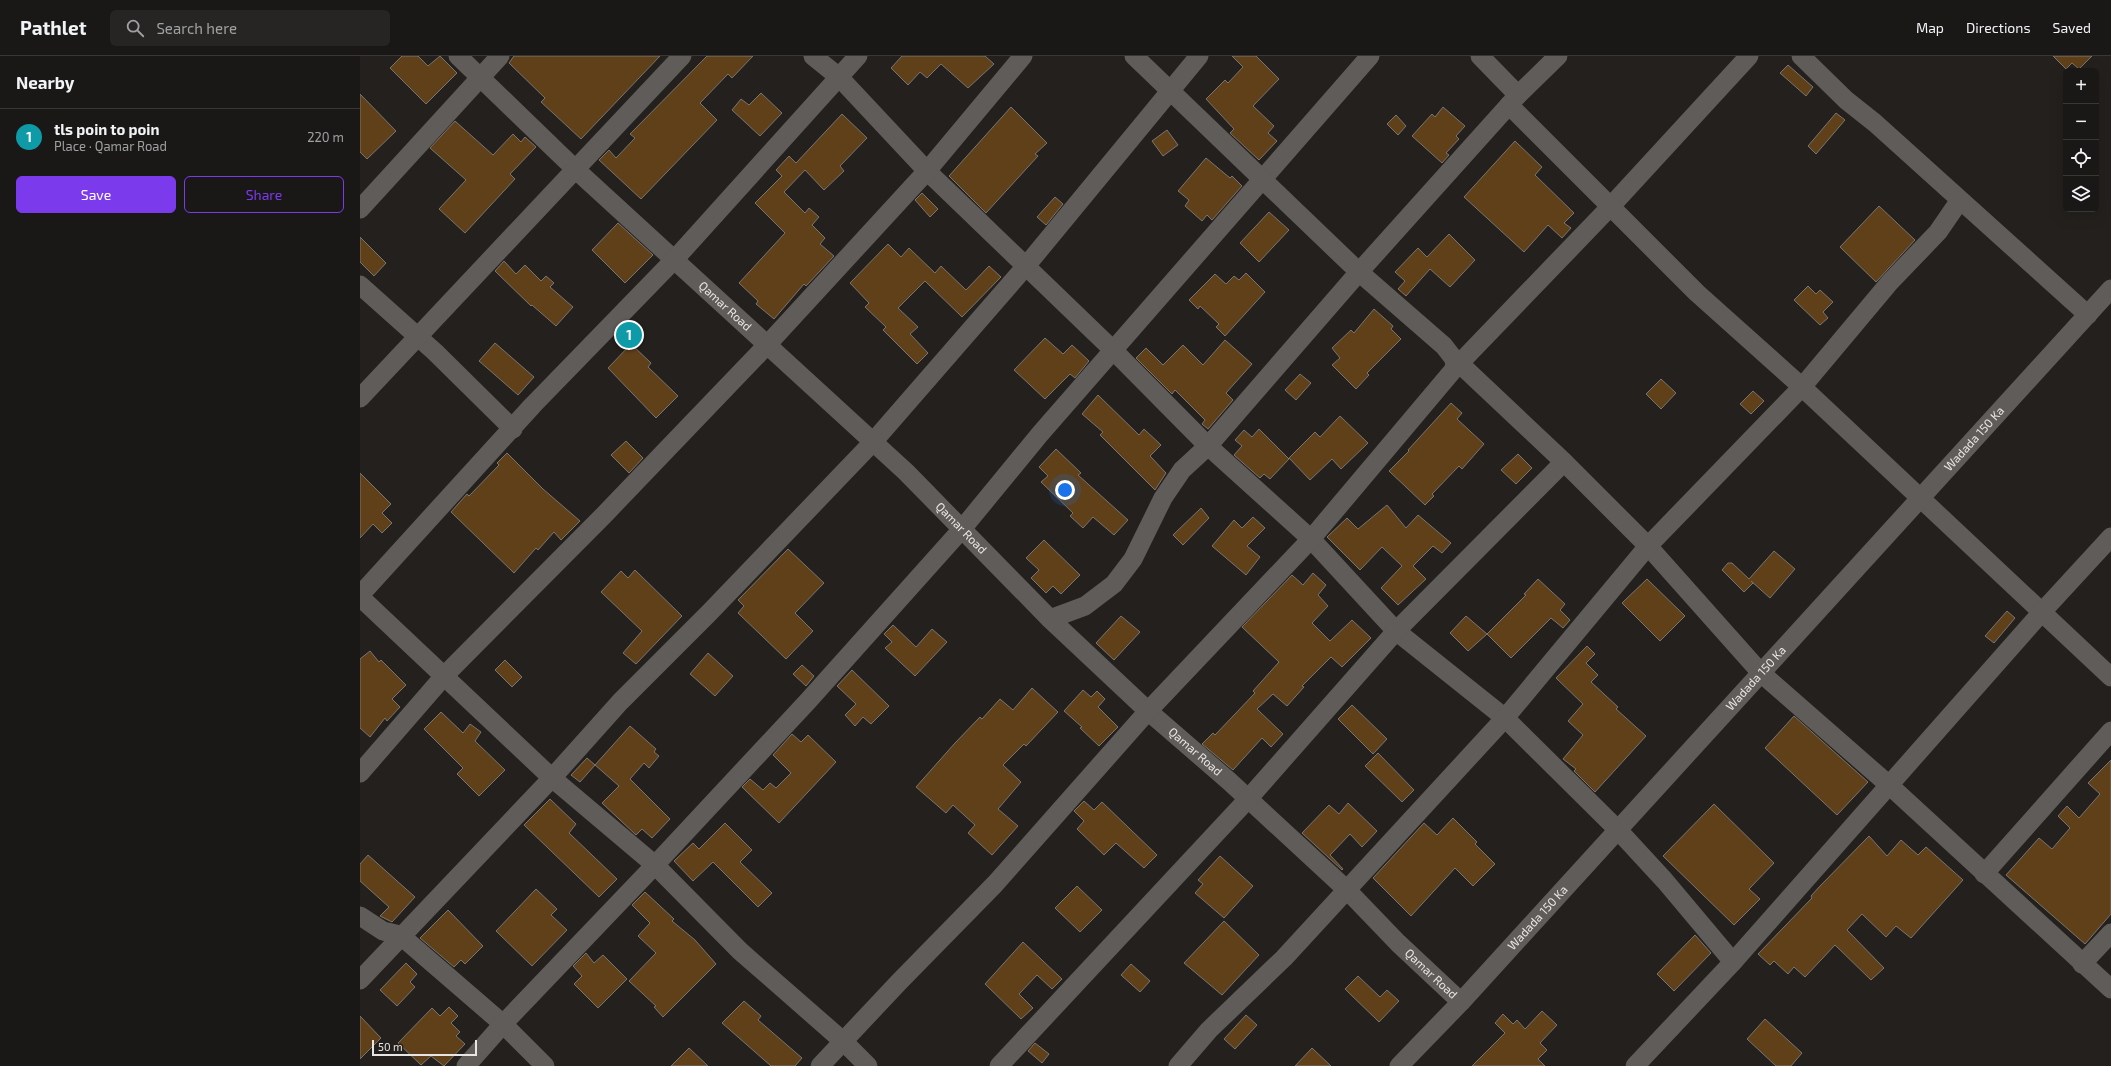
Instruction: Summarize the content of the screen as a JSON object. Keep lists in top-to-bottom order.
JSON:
{
  "streets": {
    "street": ["Qamar Road", "Wadada 150 Ka"]
  },
  "crossings": [
    ["Qamar Road", "Wadada 150 Ka"]
  ],
  "scale_bar": "50 m",
  "page": {
    "header": "Pathlet",
    "search": "Search here",
    "nav": ["Map", "Directions", "Saved"],
    "heading": "Nearby",
    "map_buttons": ["+", "−"],
    "list": [
      {
        "mark": "1",
        "name": "tls poin to poin",
        "note": "Place · Qamar Road",
        "value": "220 m"
      }
    ],
    "buttons": ["Save", "Share"],
    "pins": "1",
    "scale": "50 m"
  }
}
